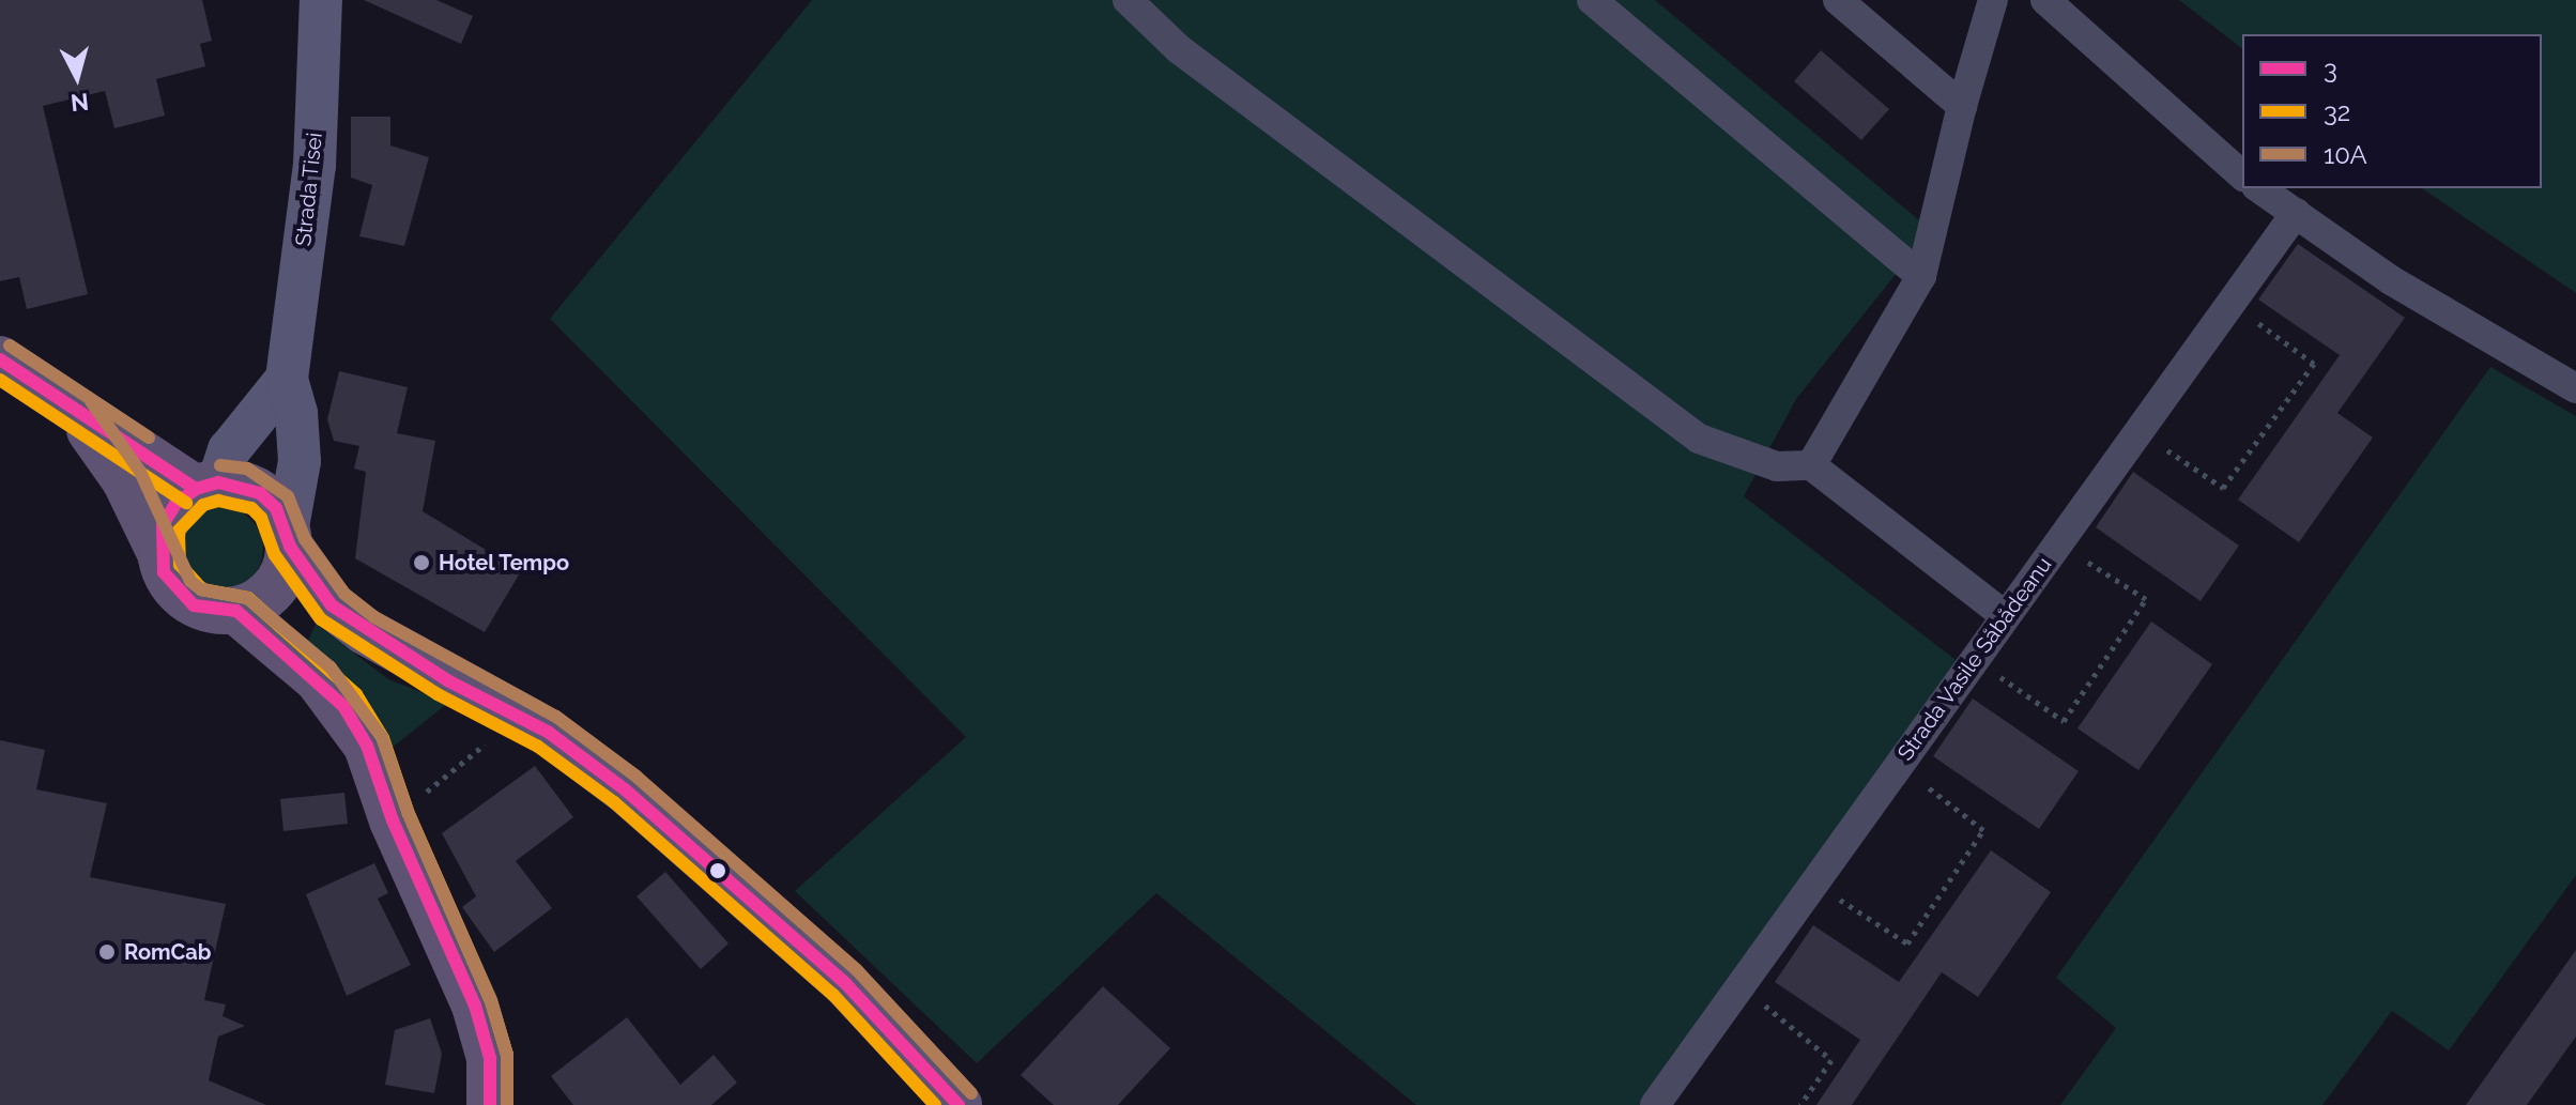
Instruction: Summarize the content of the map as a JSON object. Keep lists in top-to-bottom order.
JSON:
{
  "streets": {
    "main road": ["Strada Tisei"],
    "street": ["Strada Vasile Săbădeanu"]
  },
  "places": ["Hotel Tempo", "RomCab"],
  "lines": ["transit line 10A", "transit line 3", "transit line 32"],
  "legend": ["3", "32", "10A"],
  "north": "bottom"
}
